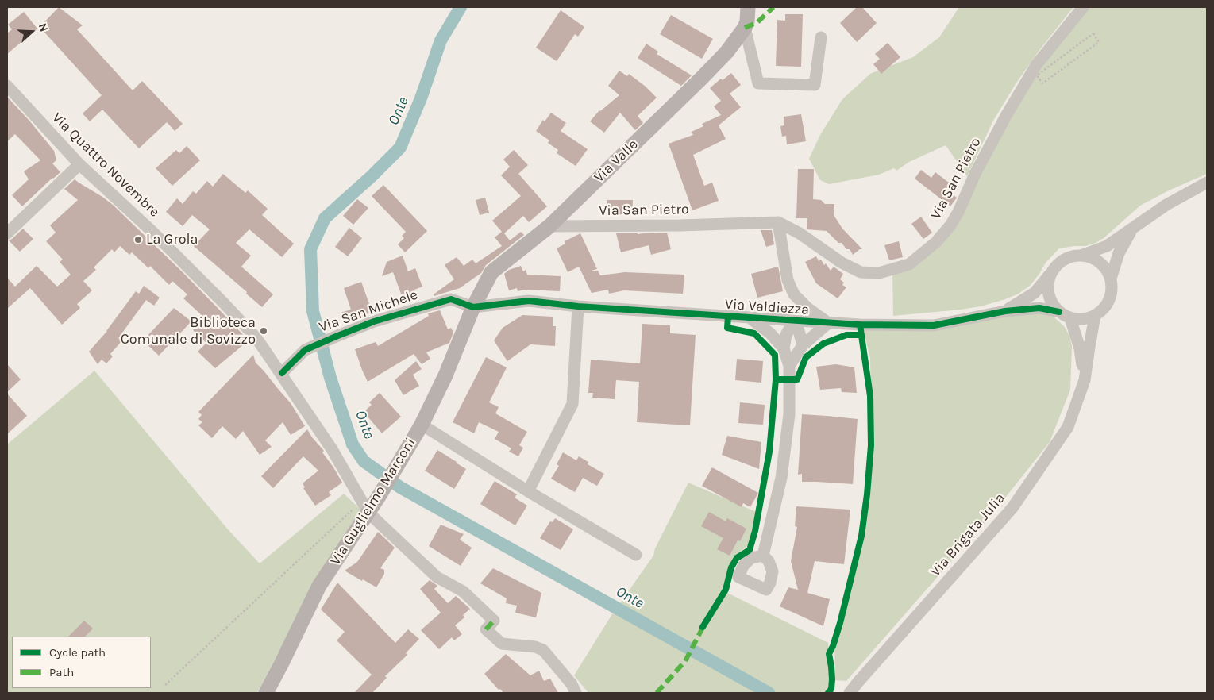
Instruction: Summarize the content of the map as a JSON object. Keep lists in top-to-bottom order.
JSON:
{
  "streets": {
    "main road": ["Via Valle", "Via Guglielmo Marconi"],
    "street": [
      "Via Quattro Novembre",
      "Via San Pietro",
      "Via Valdiezza",
      "Via San Michele",
      "Via Brigata Julia"
    ]
  },
  "crossings": [
    ["Via Valle", "Via San Pietro"],
    ["Via Valle", "Via Valdiezza"],
    ["Via Valle", "Via San Michele"],
    ["Via Valle", "Via Guglielmo Marconi"],
    ["Via Quattro Novembre", "Via San Michele"],
    ["Via Quattro Novembre", "Via Guglielmo Marconi"],
    ["Via Valdiezza", "Via San Michele"],
    ["Via Valdiezza", "Via Guglielmo Marconi"],
    ["Via Valdiezza", "Via Brigata Julia"],
    ["Via San Michele", "Via Guglielmo Marconi"]
  ],
  "water": ["Onte"],
  "places": ["La Grola", "Biblioteca Comunale di Sovizzo"],
  "legend": ["Cycle path", "Path"],
  "north": "right"
}
